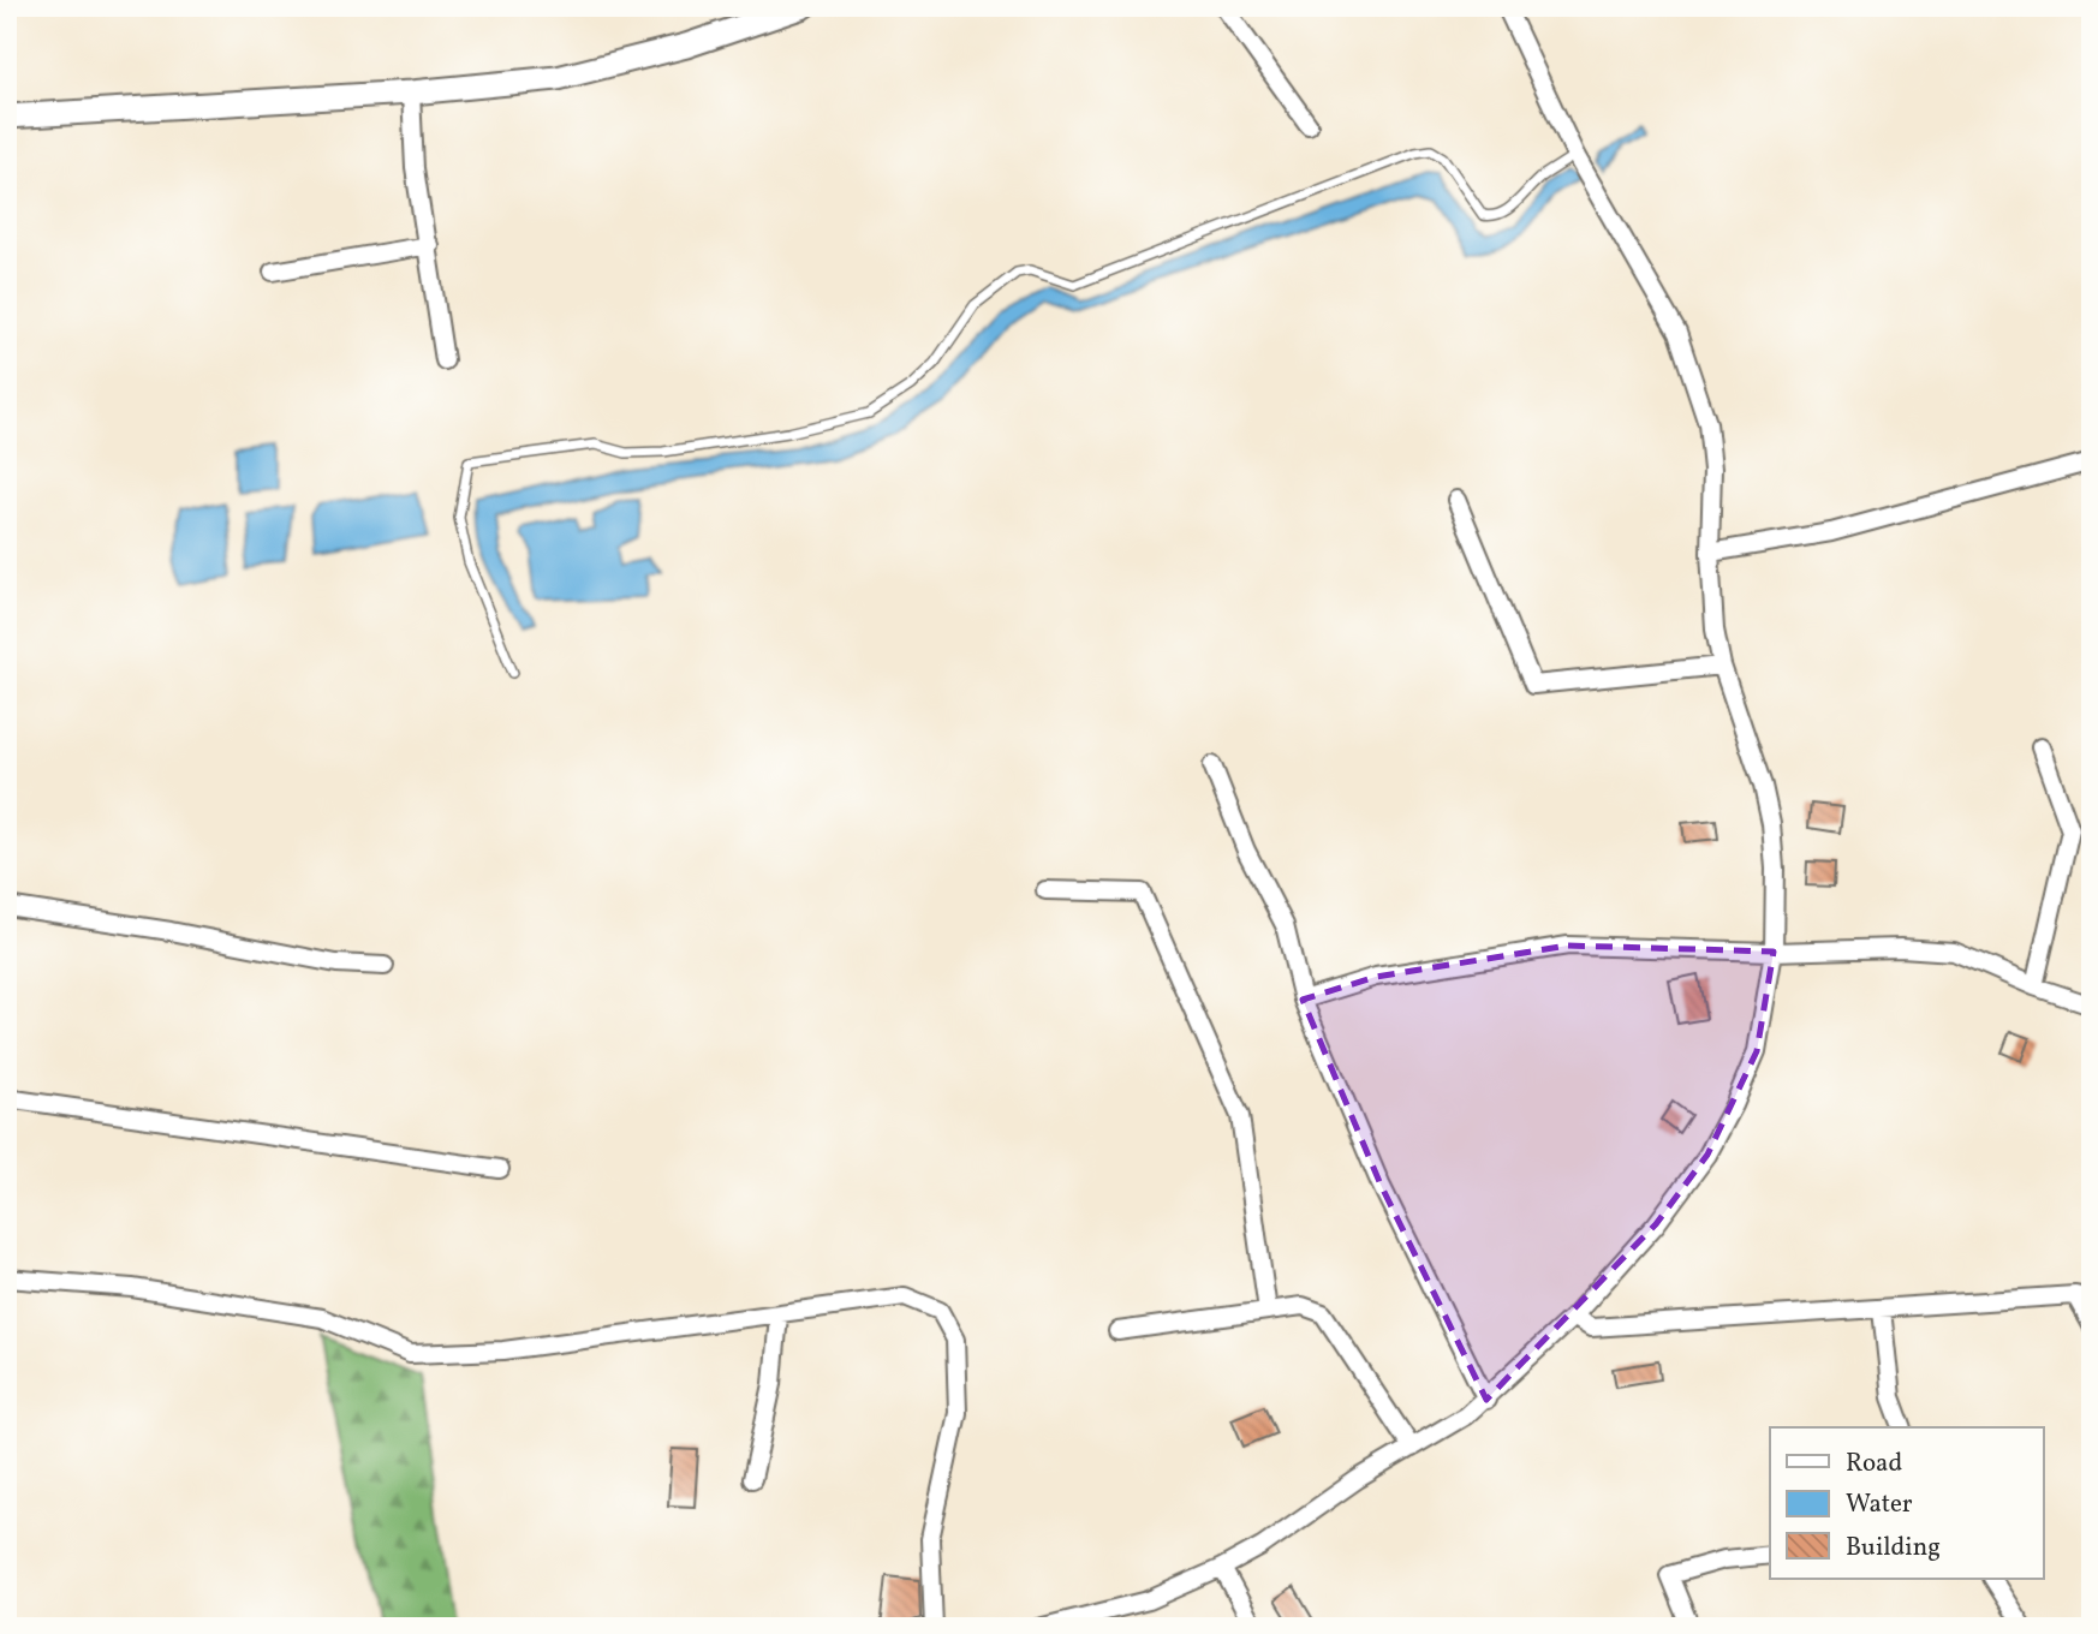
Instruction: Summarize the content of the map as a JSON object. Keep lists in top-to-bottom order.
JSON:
{
  "legend": ["Road", "Water", "Building"]
}
